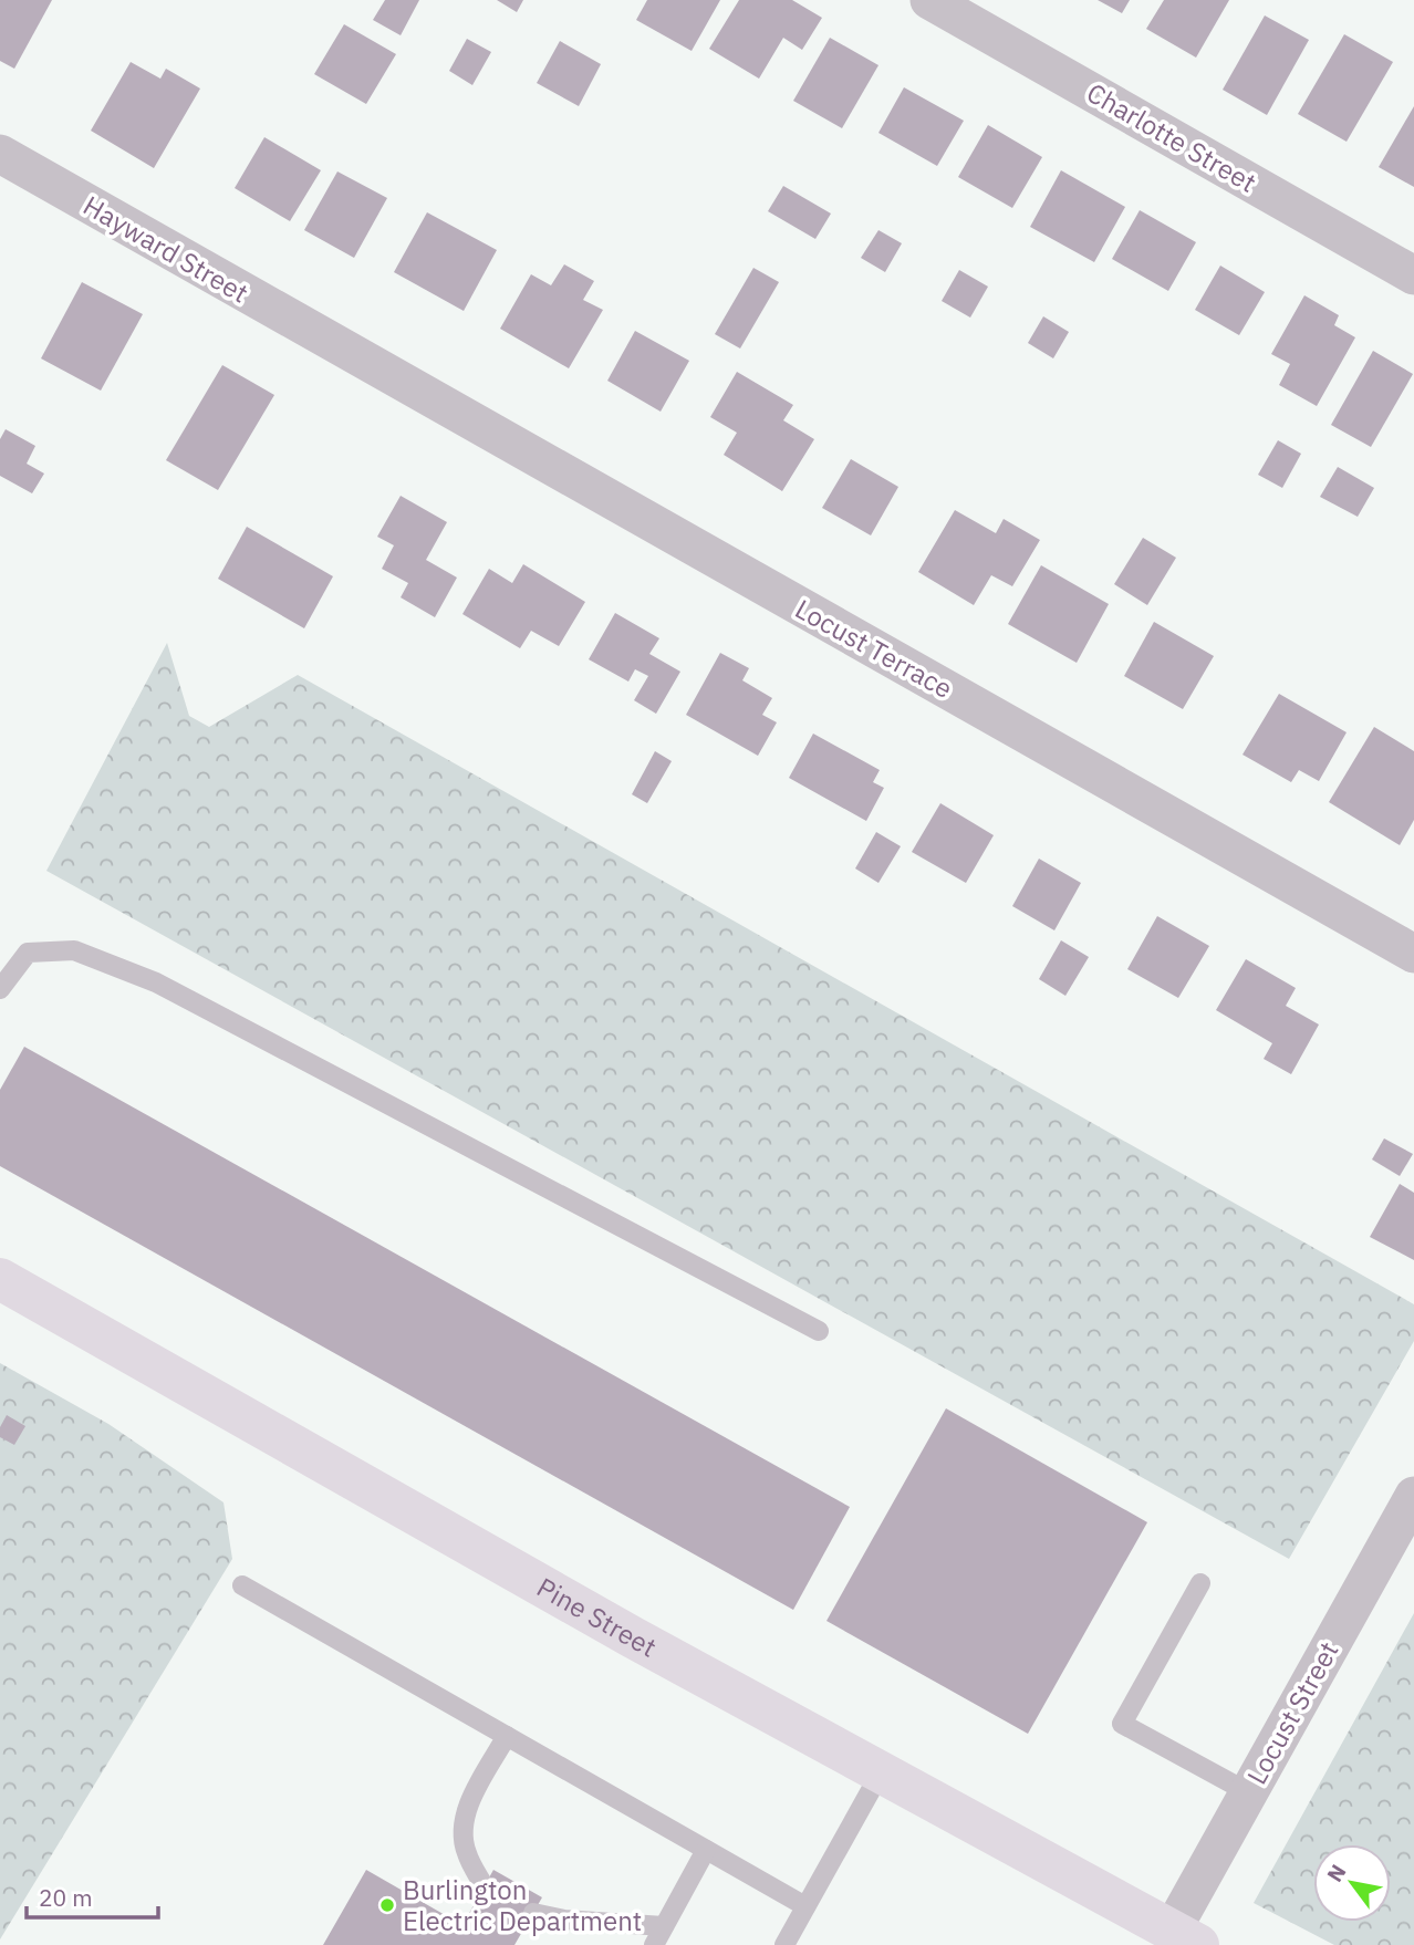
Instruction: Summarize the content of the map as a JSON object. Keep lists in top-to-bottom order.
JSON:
{
  "streets": {
    "main road": ["Pine Street"],
    "street": [
      "Charlotte Street",
      "Hayward Street",
      "Locust Terrace",
      "Locust Street"
    ]
  },
  "crossings": [
    ["Hayward Street", "Locust Terrace"],
    ["Pine Street", "Locust Street"]
  ],
  "places": ["Burlington Electric Department"],
  "scale_bar": "20 m",
  "north": "top left"
}
